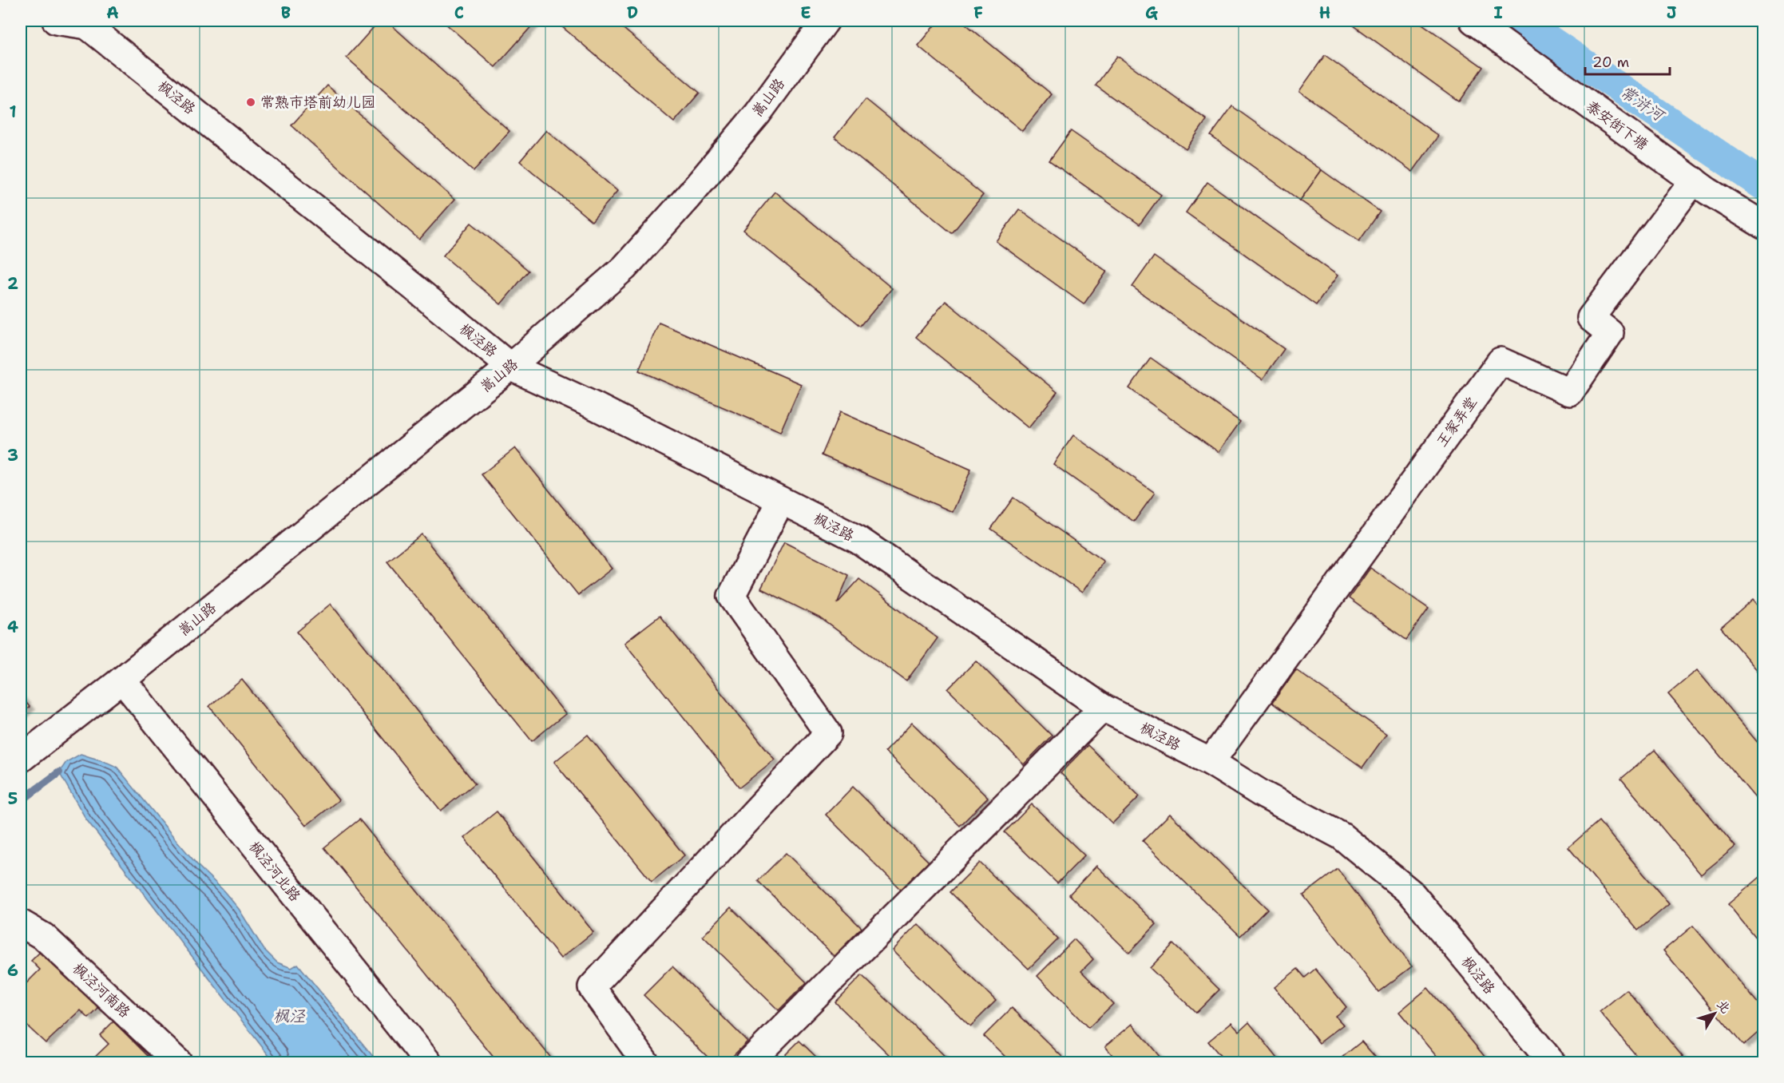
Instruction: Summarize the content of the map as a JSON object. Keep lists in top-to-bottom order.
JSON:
{
  "streets": {
    "street": [
      "枫泾路",
      "嵩山路",
      "泰安街下塘",
      "王家弄堂",
      "枫泾河北路",
      "枫泾河南路"
    ]
  },
  "crossings": [
    ["枫泾路", "嵩山路"],
    ["枫泾路", "王家弄堂"],
    ["嵩山路", "枫泾河北路"],
    ["泰安街下塘", "王家弄堂"]
  ],
  "water": ["常浒河", "枫泾"],
  "places": ["常熟市塔前幼儿园"],
  "scale_bar": "20 m",
  "north": "top right",
  "grid": {
    "columns": [
      "A",
      "B",
      "C",
      "D",
      "E",
      "F",
      "G",
      "H",
      "I",
      "J"
    ],
    "rows": [
      "1",
      "2",
      "3",
      "4",
      "5",
      "6"
    ]
  }
}
